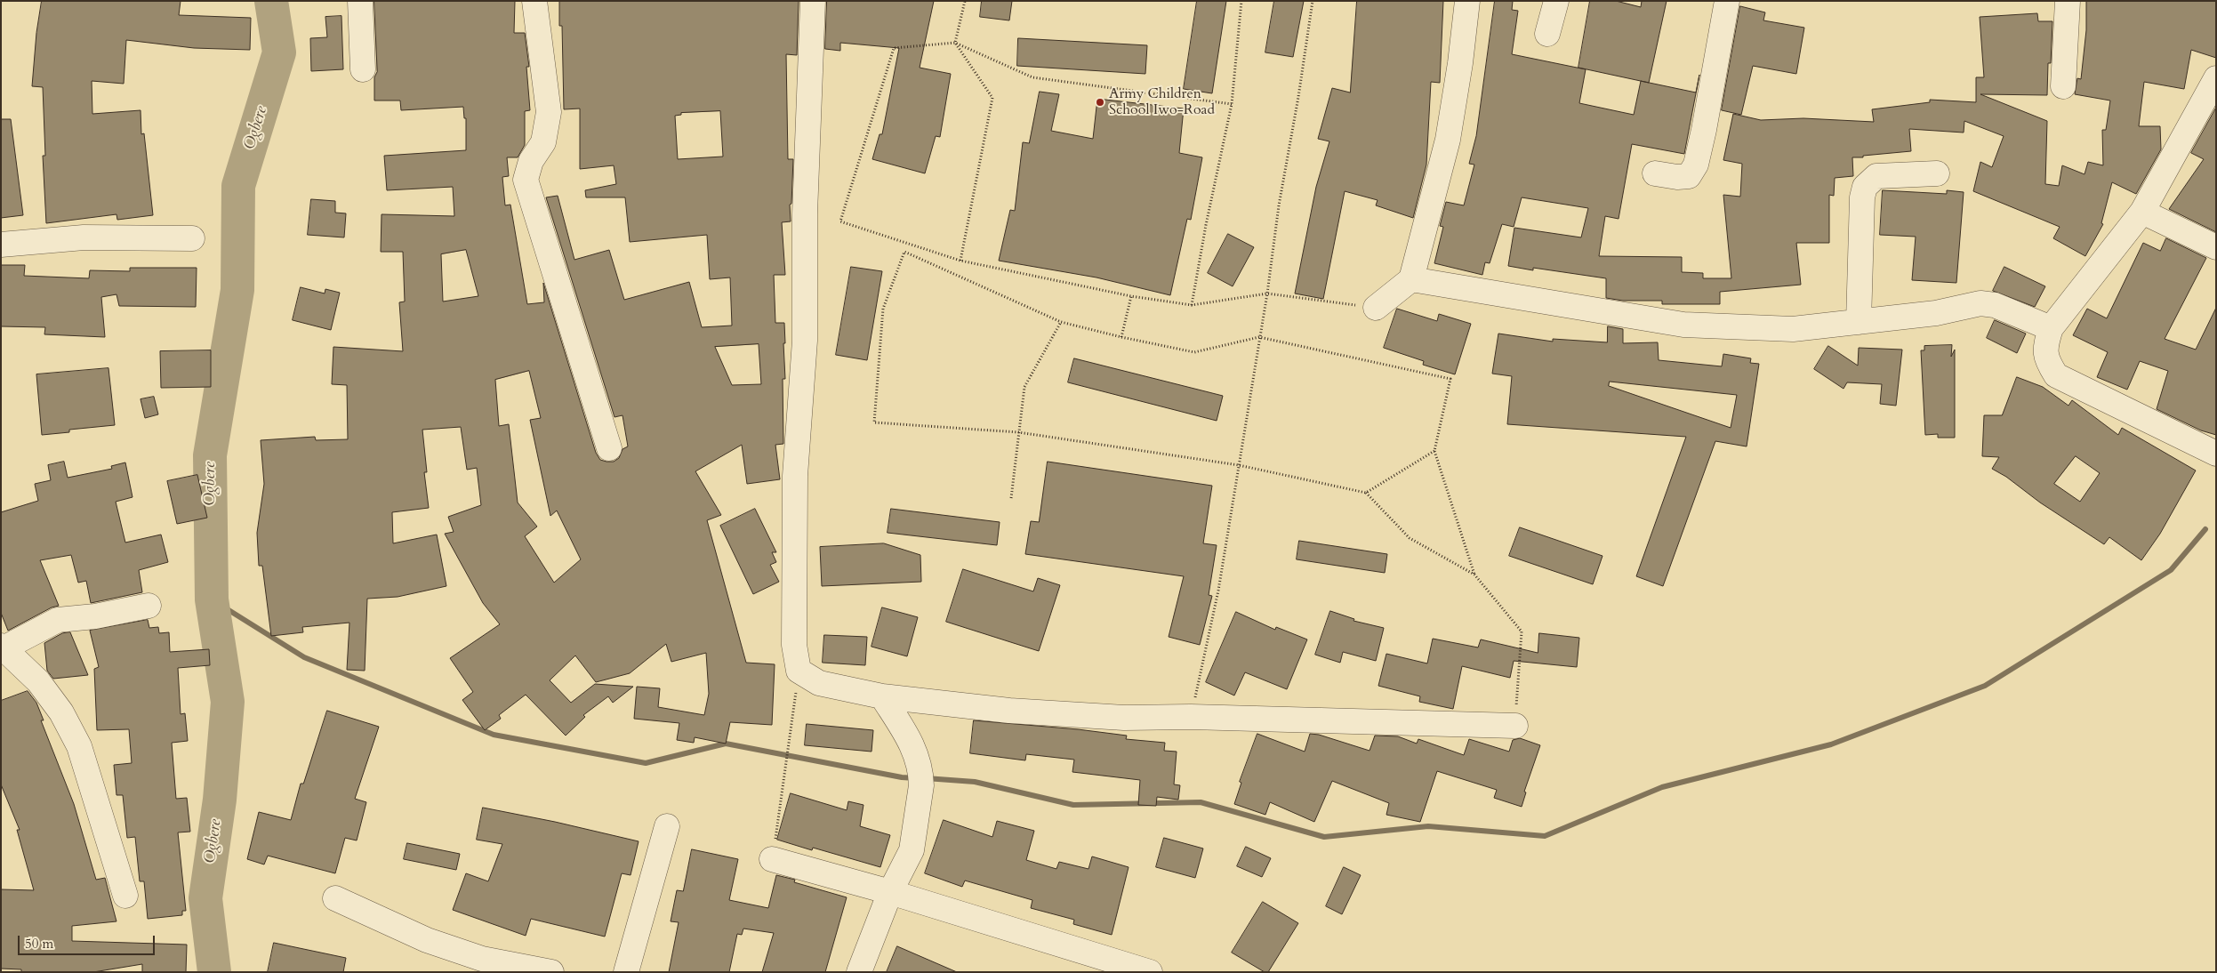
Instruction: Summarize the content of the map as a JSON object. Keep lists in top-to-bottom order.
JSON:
{
  "water": ["Ogbere"],
  "places": ["Army Children School Iwo-Road"],
  "scale_bar": "50 m"
}
